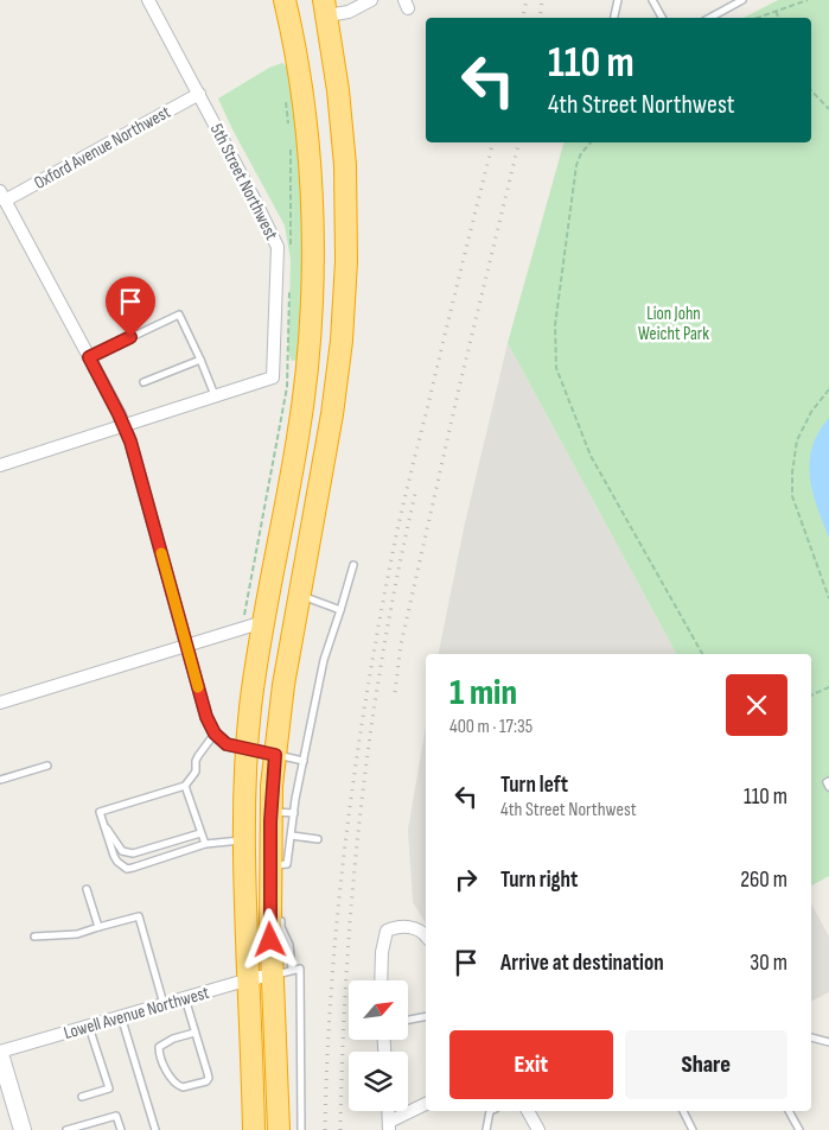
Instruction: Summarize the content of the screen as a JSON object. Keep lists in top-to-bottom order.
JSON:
{
  "streets": {
    "street": ["Oxford Avenue Northwest", "5th Street Northwest", "Lowell Avenue Northwest"]
  },
  "crossings": [
    ["Oxford Avenue Northwest", "5th Street Northwest"]
  ],
  "parks": ["Lion John Weicht Park"],
  "north": "top right",
  "page": {
    "turn": ["110 m", "4th Street Northwest"],
    "heading": ["1 min", "400 m · 17:35"],
    "list": [
      {
        "name": "Turn left",
        "note": "4th Street Northwest",
        "value": "110 m"
      },
      {
        "name": "Turn right",
        "value": "260 m"
      },
      {
        "name": "Arrive at destination",
        "value": "30 m"
      }
    ],
    "buttons": ["Exit", "Share"]
  }
}
